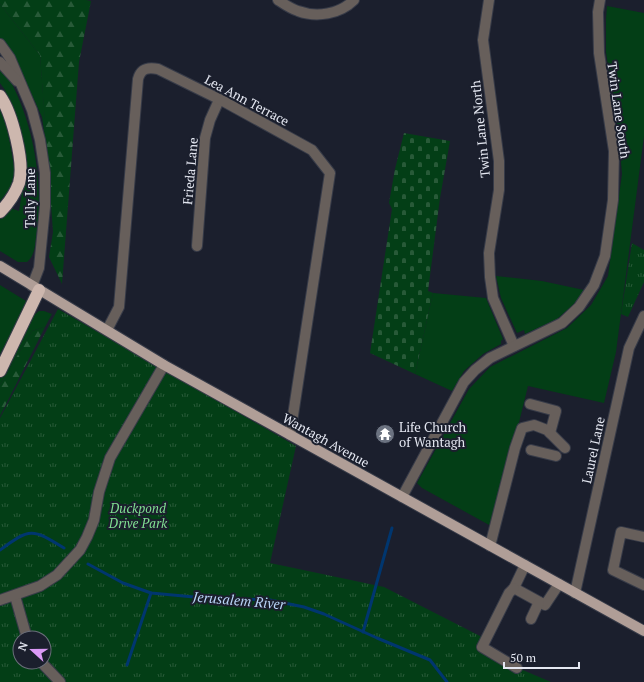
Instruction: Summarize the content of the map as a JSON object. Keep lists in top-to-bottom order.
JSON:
{
  "streets": {
    "main road": ["Wantagh Avenue"],
    "street": [
      "Lea Ann Terrace",
      "Twin Lane South",
      "Twin Lane North",
      "Frieda Lane",
      "Tally Lane",
      "Laurel Lane"
    ]
  },
  "crossings": [
    ["Lea Ann Terrace", "Frieda Lane"],
    ["Lea Ann Terrace", "Wantagh Avenue"],
    ["Twin Lane South", "Twin Lane North"],
    ["Twin Lane South", "Wantagh Avenue"],
    ["Tally Lane", "Wantagh Avenue"],
    ["Wantagh Avenue", "Laurel Lane"]
  ],
  "water": ["Jerusalem River"],
  "parks": ["Duckpond Drive Park"],
  "places": {
    "temple": ["Life Church of Wantagh"]
  },
  "scale_bar": "50 m",
  "north": "left"
}
